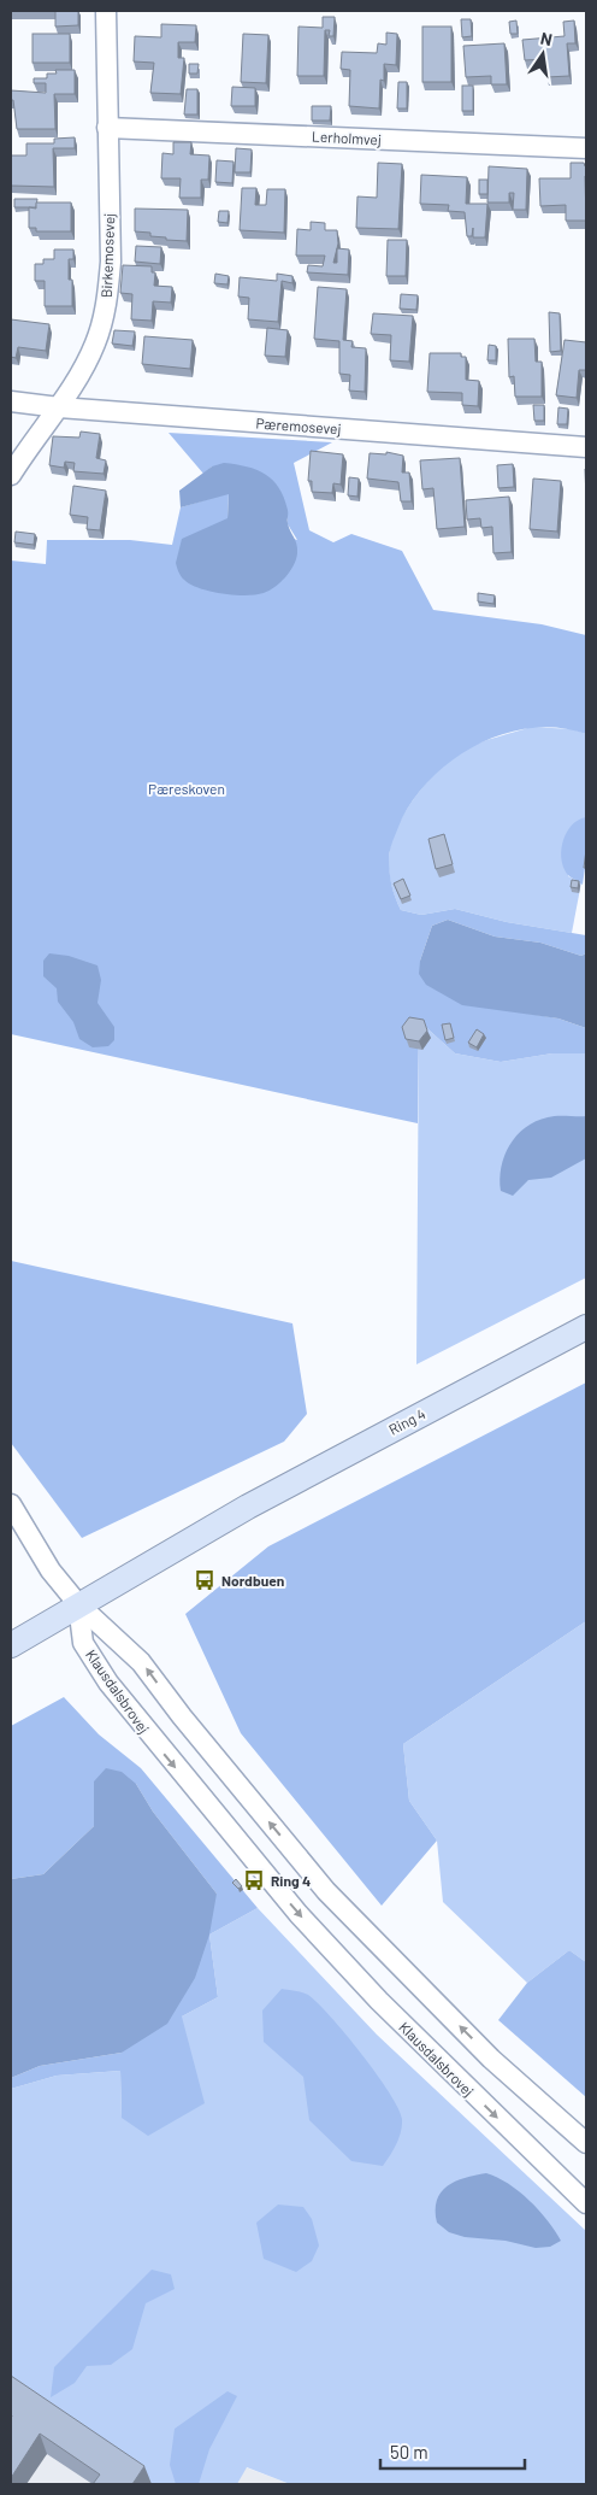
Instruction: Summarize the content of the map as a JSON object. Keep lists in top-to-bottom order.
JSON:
{
  "streets": {
    "main road": ["Ring 4"],
    "street": [
      "Lerholmvej",
      "Birkemosevej",
      "Pæremosevej",
      "Klausdalsbrovej"
    ]
  },
  "crossings": [
    ["Lerholmvej", "Birkemosevej"],
    ["Birkemosevej", "Pæremosevej"],
    ["Ring 4", "Klausdalsbrovej"]
  ],
  "parks": ["Pæreskoven"],
  "places": {
    "bus stop": ["Nordbuen", "Ring 4"]
  },
  "scale_bar": "50 m",
  "north": "top"
}
